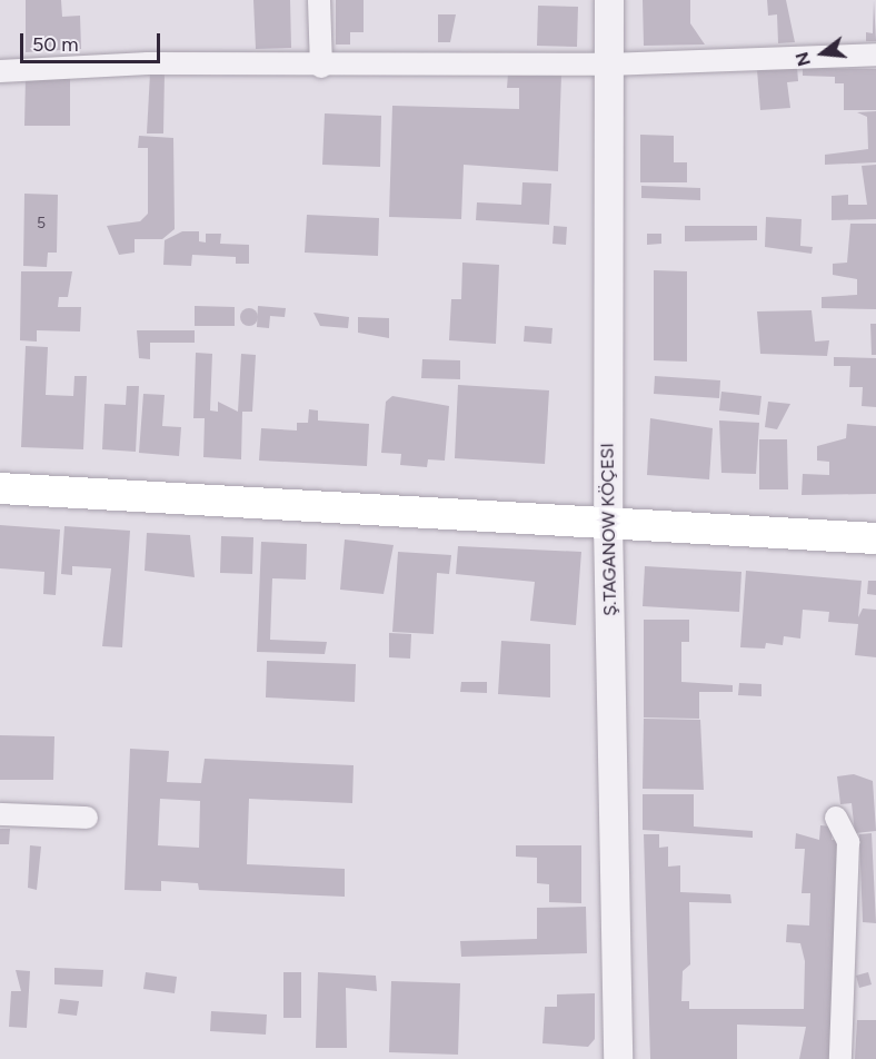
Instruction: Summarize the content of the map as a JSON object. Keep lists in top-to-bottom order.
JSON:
{
  "streets": {
    "street": ["Ş.TAGANOW KÖÇESI"]
  },
  "house_numbers": ["5"],
  "scale_bar": "50 m",
  "north": "left"
}
